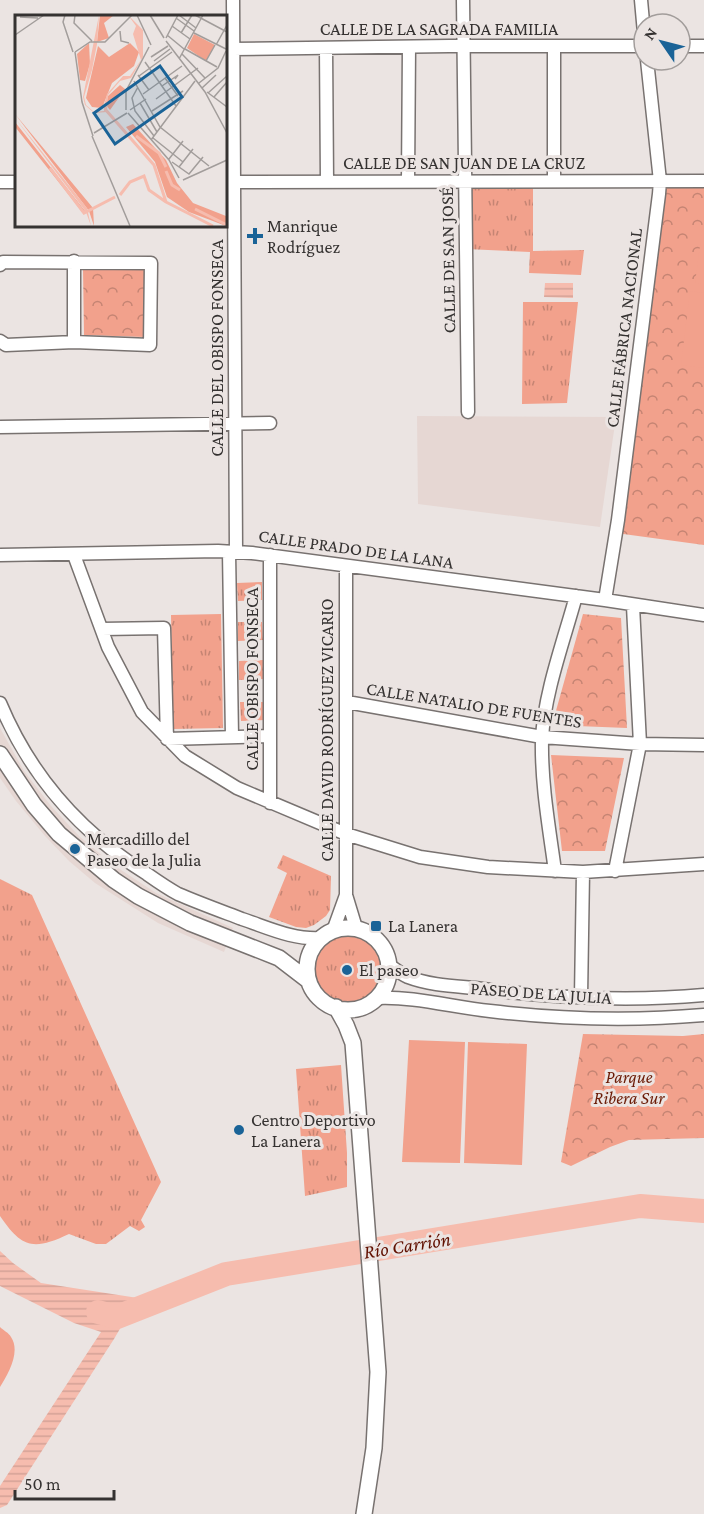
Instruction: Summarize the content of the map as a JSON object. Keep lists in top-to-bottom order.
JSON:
{
  "streets": {
    "street": [
      "CALLE DE LA SAGRADA FAMILIA",
      "CALLE DE SAN JUAN DE LA CRUZ",
      "CALLE DE SAN JOSÉ",
      "CALLE FÁBRICA NACIONAL",
      "CALLE DEL OBISPO FONSECA",
      "CALLE PRADO DE LA LANA",
      "CALLE OBISPO FONSECA",
      "CALLE NATALIO DE FUENTES",
      "CALLE DAVID RODRÍGUEZ VICARIO",
      "PASEO DE LA JULIA"
    ]
  },
  "crossings": [
    ["CALLE DE LA SAGRADA FAMILIA", "CALLE DE SAN JOSÉ"],
    ["CALLE DE LA SAGRADA FAMILIA", "CALLE DEL OBISPO FONSECA"],
    ["CALLE DE SAN JUAN DE LA CRUZ", "CALLE DE SAN JOSÉ"],
    ["CALLE DE SAN JUAN DE LA CRUZ", "CALLE FÁBRICA NACIONAL"],
    ["CALLE DE SAN JUAN DE LA CRUZ", "CALLE DEL OBISPO FONSECA"],
    ["CALLE FÁBRICA NACIONAL", "CALLE PRADO DE LA LANA"],
    ["CALLE DEL OBISPO FONSECA", "CALLE PRADO DE LA LANA"],
    ["CALLE DEL OBISPO FONSECA", "CALLE OBISPO FONSECA"],
    ["CALLE PRADO DE LA LANA", "CALLE OBISPO FONSECA"],
    ["CALLE PRADO DE LA LANA", "CALLE DAVID RODRÍGUEZ VICARIO"],
    ["CALLE NATALIO DE FUENTES", "CALLE DAVID RODRÍGUEZ VICARIO"],
    ["CALLE DAVID RODRÍGUEZ VICARIO", "PASEO DE LA JULIA"]
  ],
  "water": ["Río Carrión"],
  "parks": ["Parque Ribera Sur"],
  "places": {
    "health": ["Manrique Rodríguez"],
    "other": ["Mercadillo del Paseo de la Julia", "El paseo", "Centro Deportivo La Lanera"],
    "transit": ["La Lanera"]
  },
  "scale_bar": "50 m",
  "north": "top left"
}
